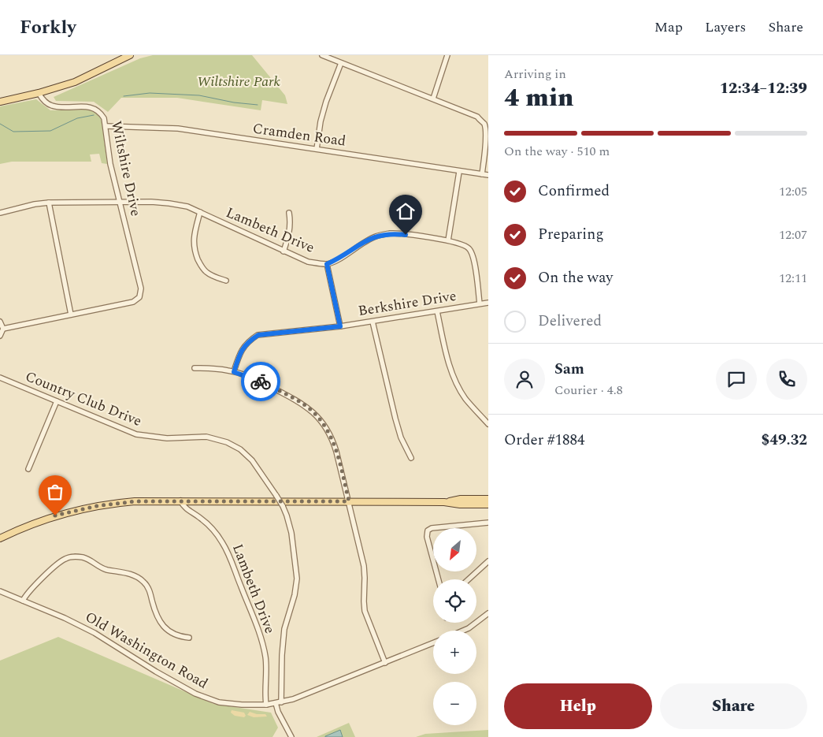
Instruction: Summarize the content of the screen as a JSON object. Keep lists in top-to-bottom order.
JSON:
{
  "streets": {
    "street": [
      "Cramden Road",
      "Wiltshire Drive",
      "Lambeth Drive",
      "Berkshire Drive",
      "Country Club Drive",
      "Old Washington Road"
    ]
  },
  "crossings": [
    ["Cramden Road", "Wiltshire Drive"],
    ["Wiltshire Drive", "Lambeth Drive"],
    ["Lambeth Drive", "Berkshire Drive"],
    ["Lambeth Drive", "Old Washington Road"],
    ["Country Club Drive", "Old Washington Road"]
  ],
  "parks": ["Wiltshire Park"],
  "north": "bottom left",
  "page": {
    "header": "Forkly",
    "nav": ["Map", "Layers", "Share"],
    "heading": ["4 min", "Arriving in", "12:34–12:39"],
    "panel": [
      "Sam",
      "Courier · 4.8",
      "Order #1884",
      "$49.32"
    ],
    "bar": "On the way · 510 m",
    "list": [
      ["Confirmed", "12:05"],
      ["Preparing", "12:07"],
      ["On the way", "12:11"],
      "Delivered"
    ],
    "map_buttons": ["+", "−"],
    "buttons": ["Help", "Share"]
  }
}
